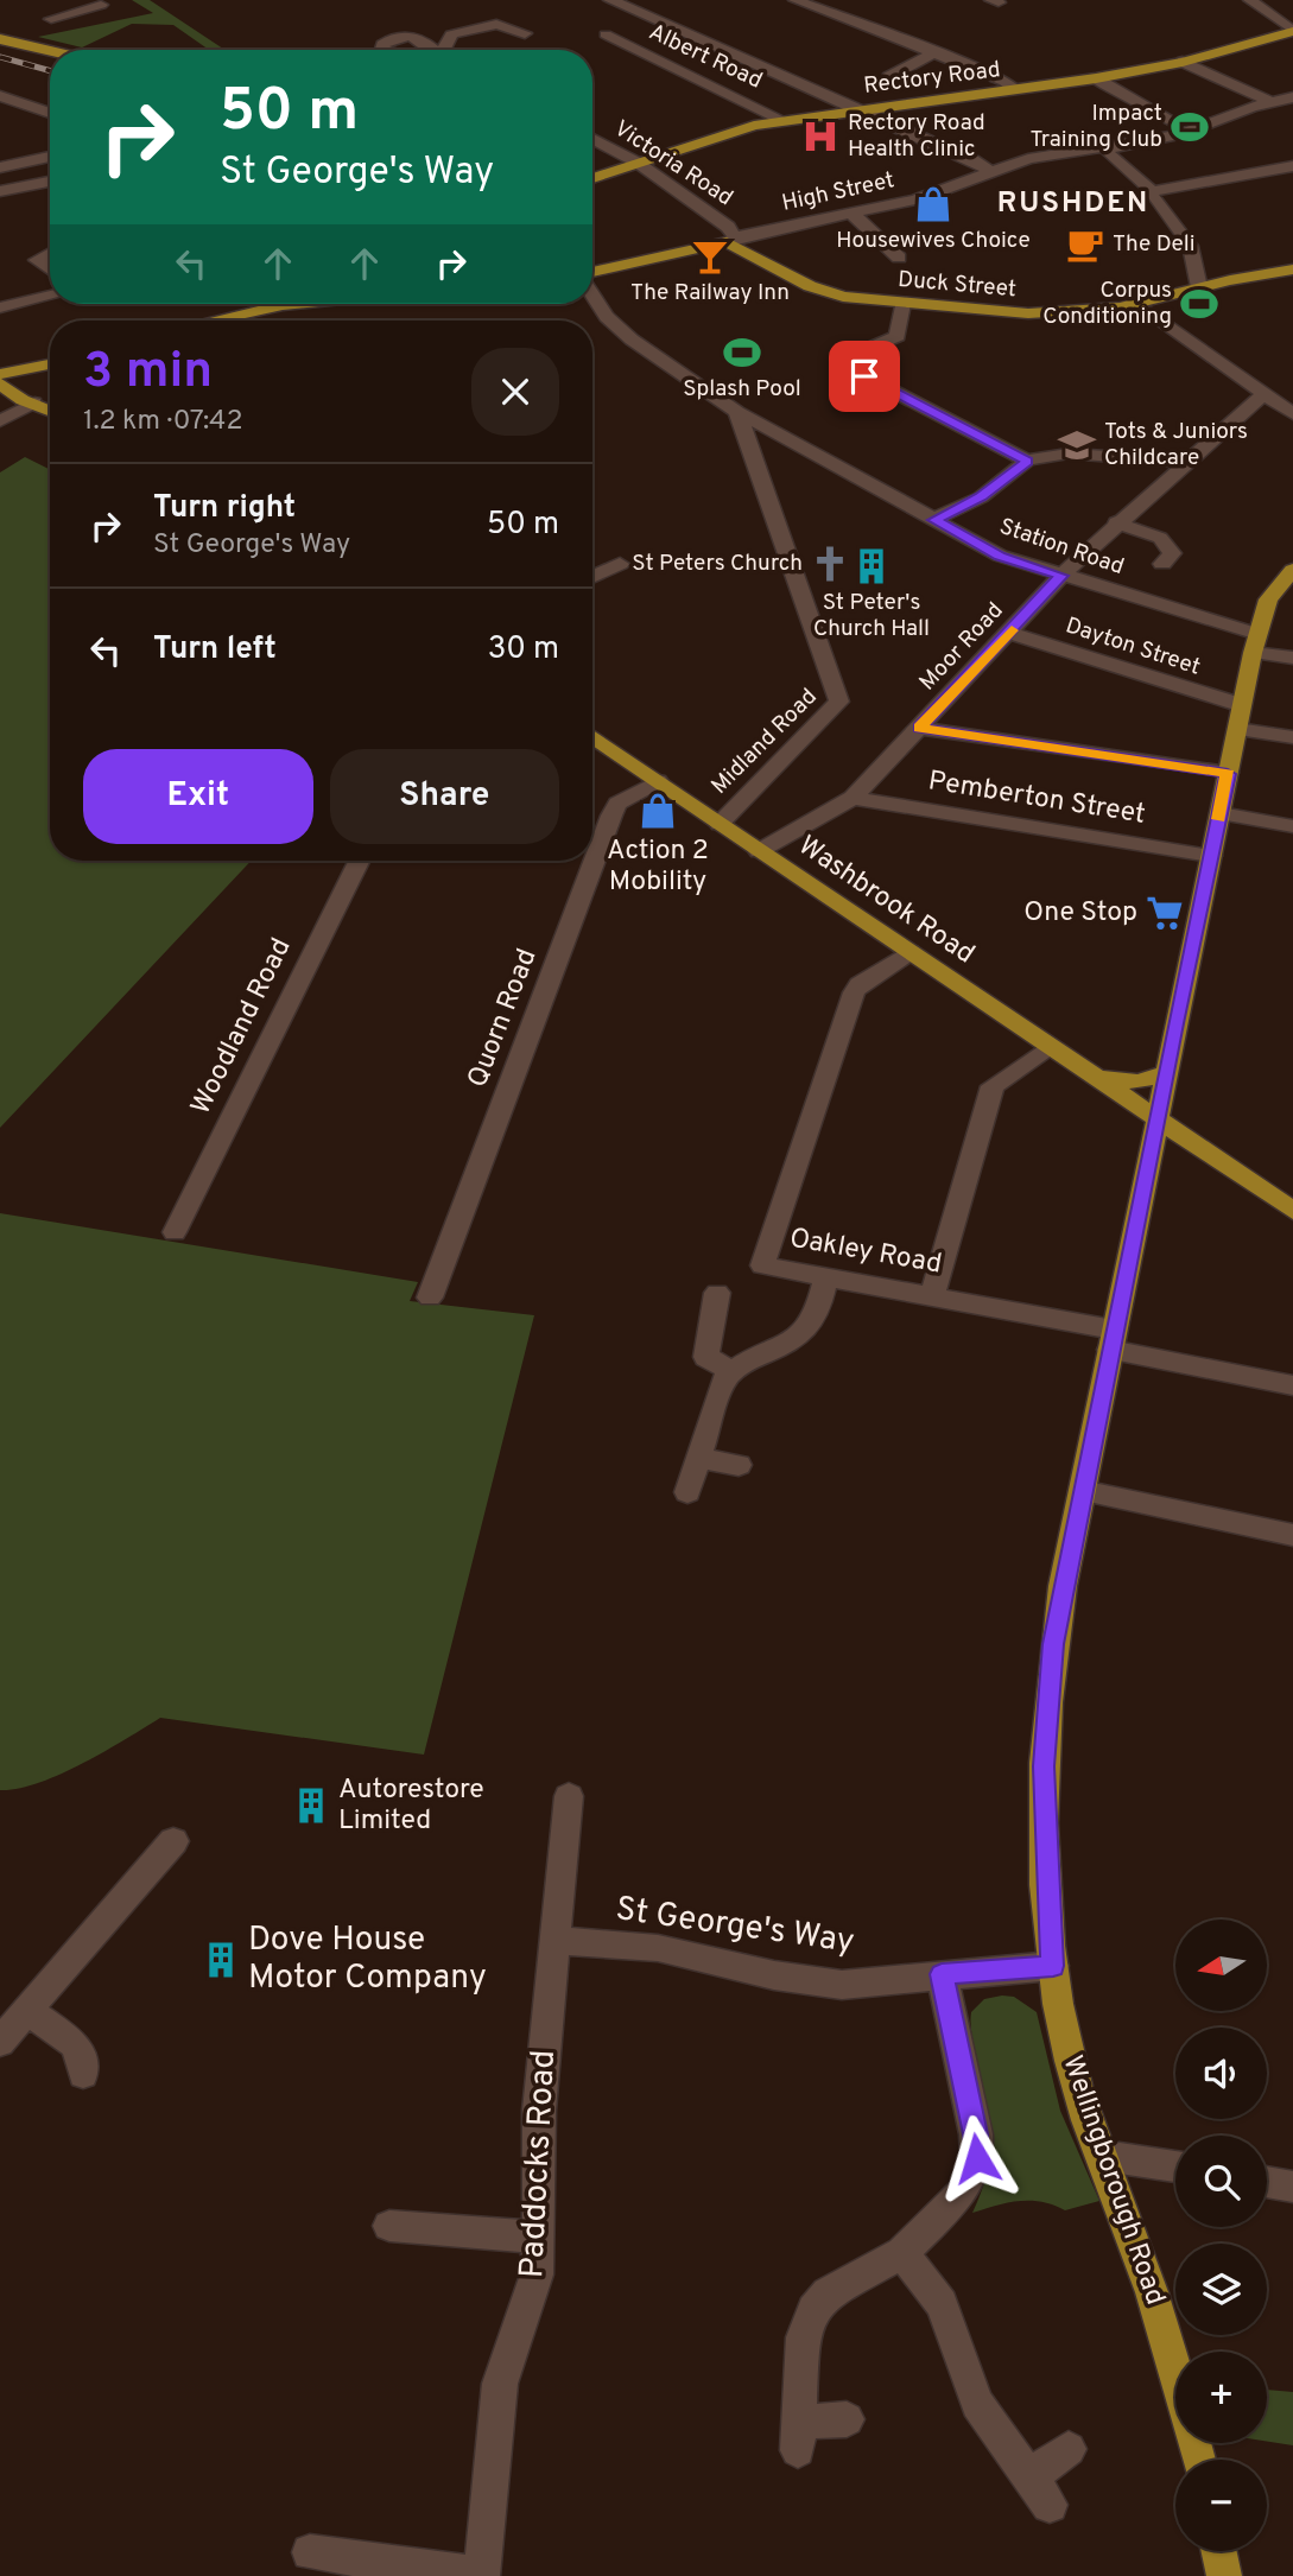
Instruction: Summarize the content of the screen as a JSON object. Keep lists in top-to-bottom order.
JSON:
{
  "streets": {
    "main road": [
      "Rectory Road",
      "High Street",
      "Duck Street",
      "Washbrook Road",
      "Wellingborough Road"
    ],
    "street": [
      "Albert Road",
      "Victoria Road",
      "Station Road",
      "Moor Road",
      "Dayton Street",
      "Midland Road",
      "Pemberton Street",
      "Quorn Road",
      "Woodland Road",
      "Oakley Road",
      "St George's Way",
      "Paddocks Road"
    ]
  },
  "crossings": [
    ["Albert Road", "Rectory Road"],
    ["Rectory Road", "Victoria Road"],
    ["Victoria Road", "High Street"],
    ["Victoria Road", "Duck Street"],
    ["High Street", "Duck Street"],
    ["Station Road", "Moor Road"],
    ["Station Road", "Midland Road"],
    ["Station Road", "Wellingborough Road"],
    ["Moor Road", "Dayton Street"],
    ["Moor Road", "Pemberton Street"],
    ["Moor Road", "Washbrook Road"],
    ["Dayton Street", "Wellingborough Road"],
    ["Midland Road", "Washbrook Road"],
    ["Pemberton Street", "Wellingborough Road"],
    ["Washbrook Road", "Quorn Road"],
    ["Washbrook Road", "Oakley Road"],
    ["Washbrook Road", "Wellingborough Road"],
    ["Oakley Road", "Wellingborough Road"],
    ["St George's Way", "Paddocks Road"],
    ["St George's Way", "Wellingborough Road"]
  ],
  "districts": ["RUSHDEN"],
  "places": {
    "sports": ["Impact Training Club", "Corpus Conditioning", "Splash Pool"],
    "hospital": ["Rectory Road Health Clinic"],
    "shop": ["Housewives Choice", "Action 2 Mobility"],
    "cafe": ["The Deli"],
    "bar": ["The Railway Inn"],
    "school or university": ["Tots & Juniors Childcare"],
    "church": ["St Peters Church"],
    "building": ["St Peter's Church Hall", "Autorestore Limited", "Dove House Motor Company"],
    "supermarket": ["One Stop"]
  },
  "north": "left",
  "page": {
    "turn": ["50 m", "St George's Way"],
    "heading": ["3 min", "1.2 km · 07:42"],
    "list": [
      {
        "name": "Turn right",
        "note": "St George's Way",
        "value": "50 m"
      },
      {
        "name": "Turn left",
        "value": "30 m"
      }
    ],
    "buttons": ["Exit", "Share"],
    "map_buttons": ["+", "−"]
  }
}
